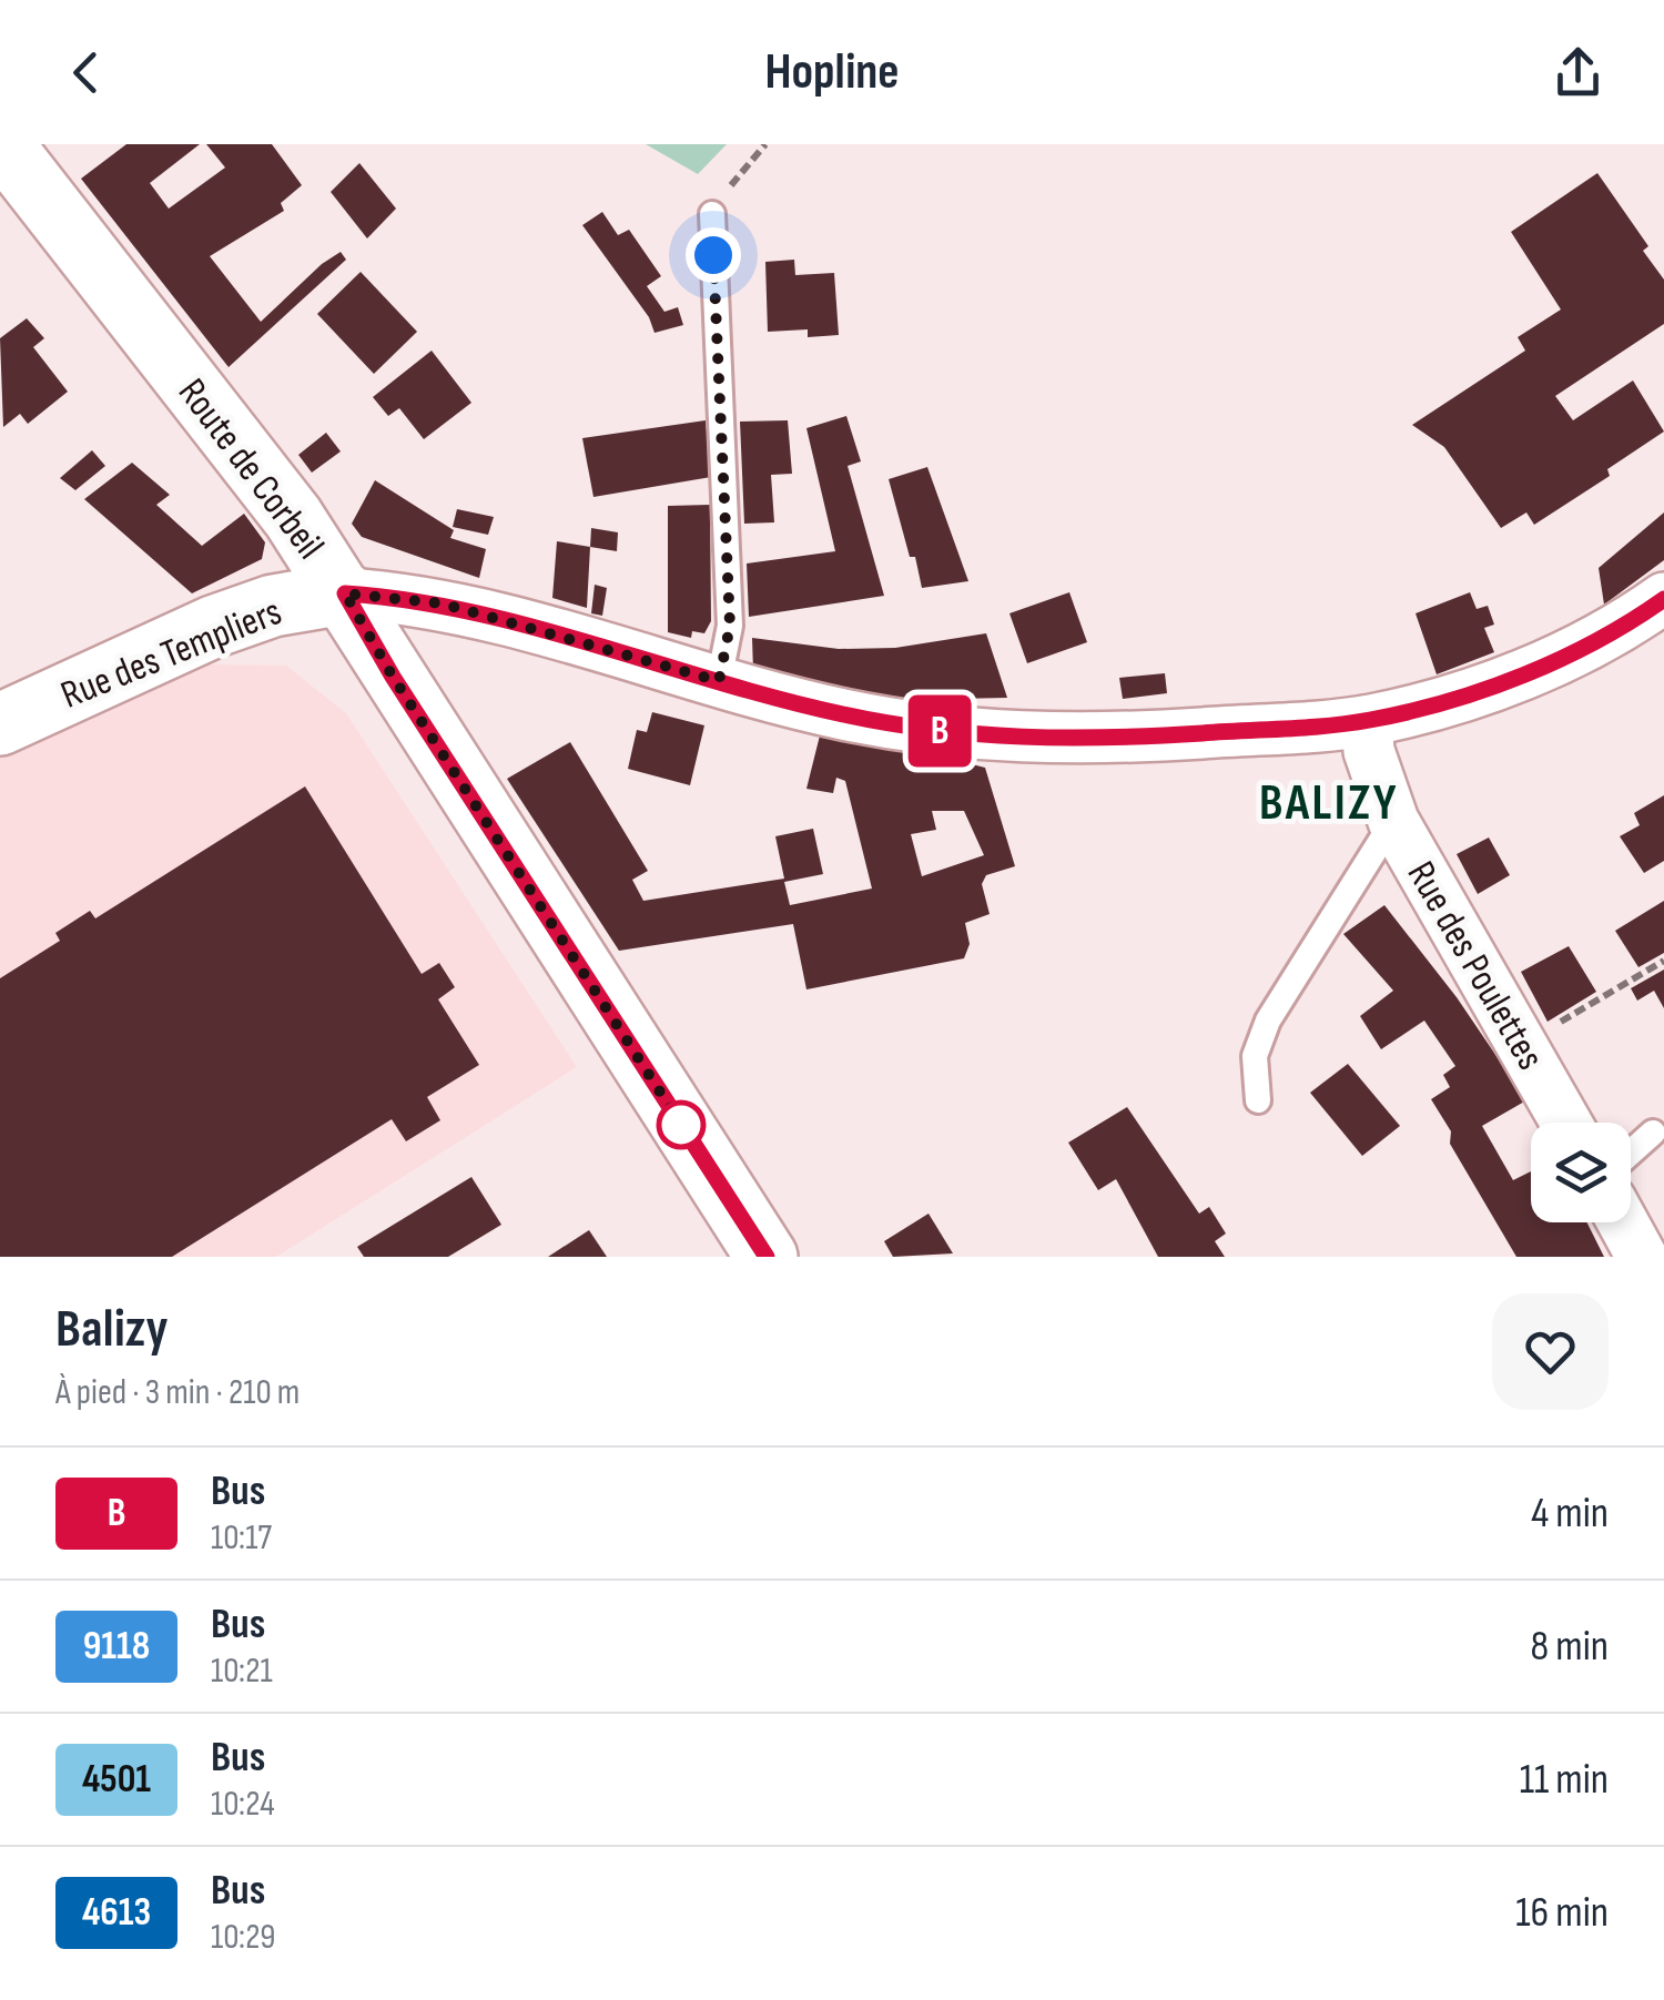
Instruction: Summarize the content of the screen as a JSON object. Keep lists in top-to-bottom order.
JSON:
{
  "streets": {
    "main road": ["Route de Corbeil", "Rue des Templiers"],
    "street": ["Rue des Poulettes"]
  },
  "crossings": [
    ["Route de Corbeil", "Rue des Templiers"]
  ],
  "districts": ["BALIZY"],
  "lines": ["bus line B"],
  "page": {
    "header": "Hopline",
    "on_map": "B",
    "heading": ["Balizy", "À pied · 3 min · 210 m"],
    "list": [
      {
        "mark": "B",
        "name": "Bus",
        "note": "10:17",
        "value": "4 min"
      },
      {
        "mark": "9118",
        "name": "Bus",
        "note": "10:21",
        "value": "8 min"
      },
      {
        "mark": "4501",
        "name": "Bus",
        "note": "10:24",
        "value": "11 min"
      },
      {
        "mark": "4613",
        "name": "Bus",
        "note": "10:29",
        "value": "16 min"
      }
    ]
  }
}
